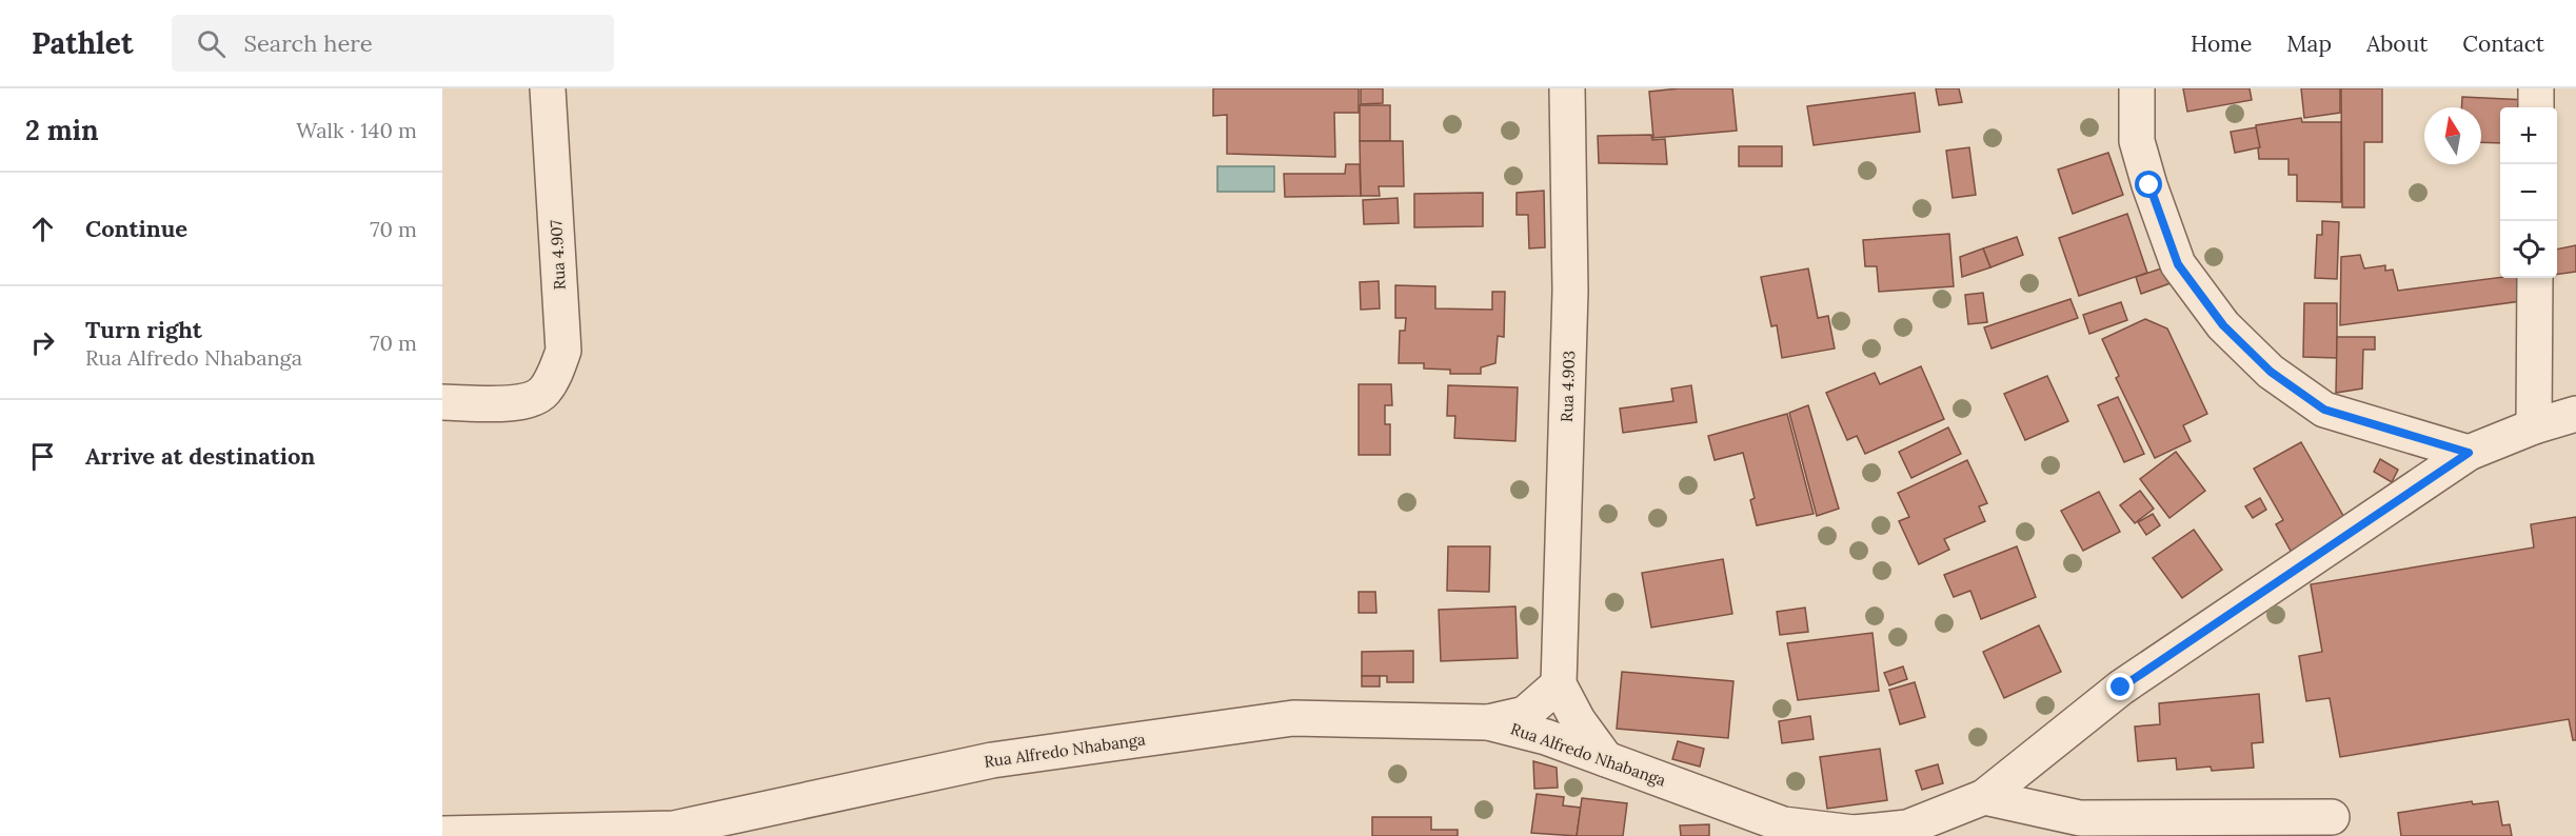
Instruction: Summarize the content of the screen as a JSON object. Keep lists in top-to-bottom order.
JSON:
{
  "streets": {
    "street": ["Rua 4.907", "Rua 4.903", "Rua Alfredo Nhabanga"]
  },
  "north": "top",
  "page": {
    "header": "Pathlet",
    "search": "Search here",
    "nav": [
      "Home",
      "Map",
      "About",
      "Contact"
    ],
    "heading": ["2 min", "Walk · 140 m"],
    "map_buttons": ["+", "−"],
    "list": [
      ["Continue", "70 m"],
      ["Turn right", "Rua Alfredo Nhabanga", "70 m"],
      "Arrive at destination"
    ]
  }
}
